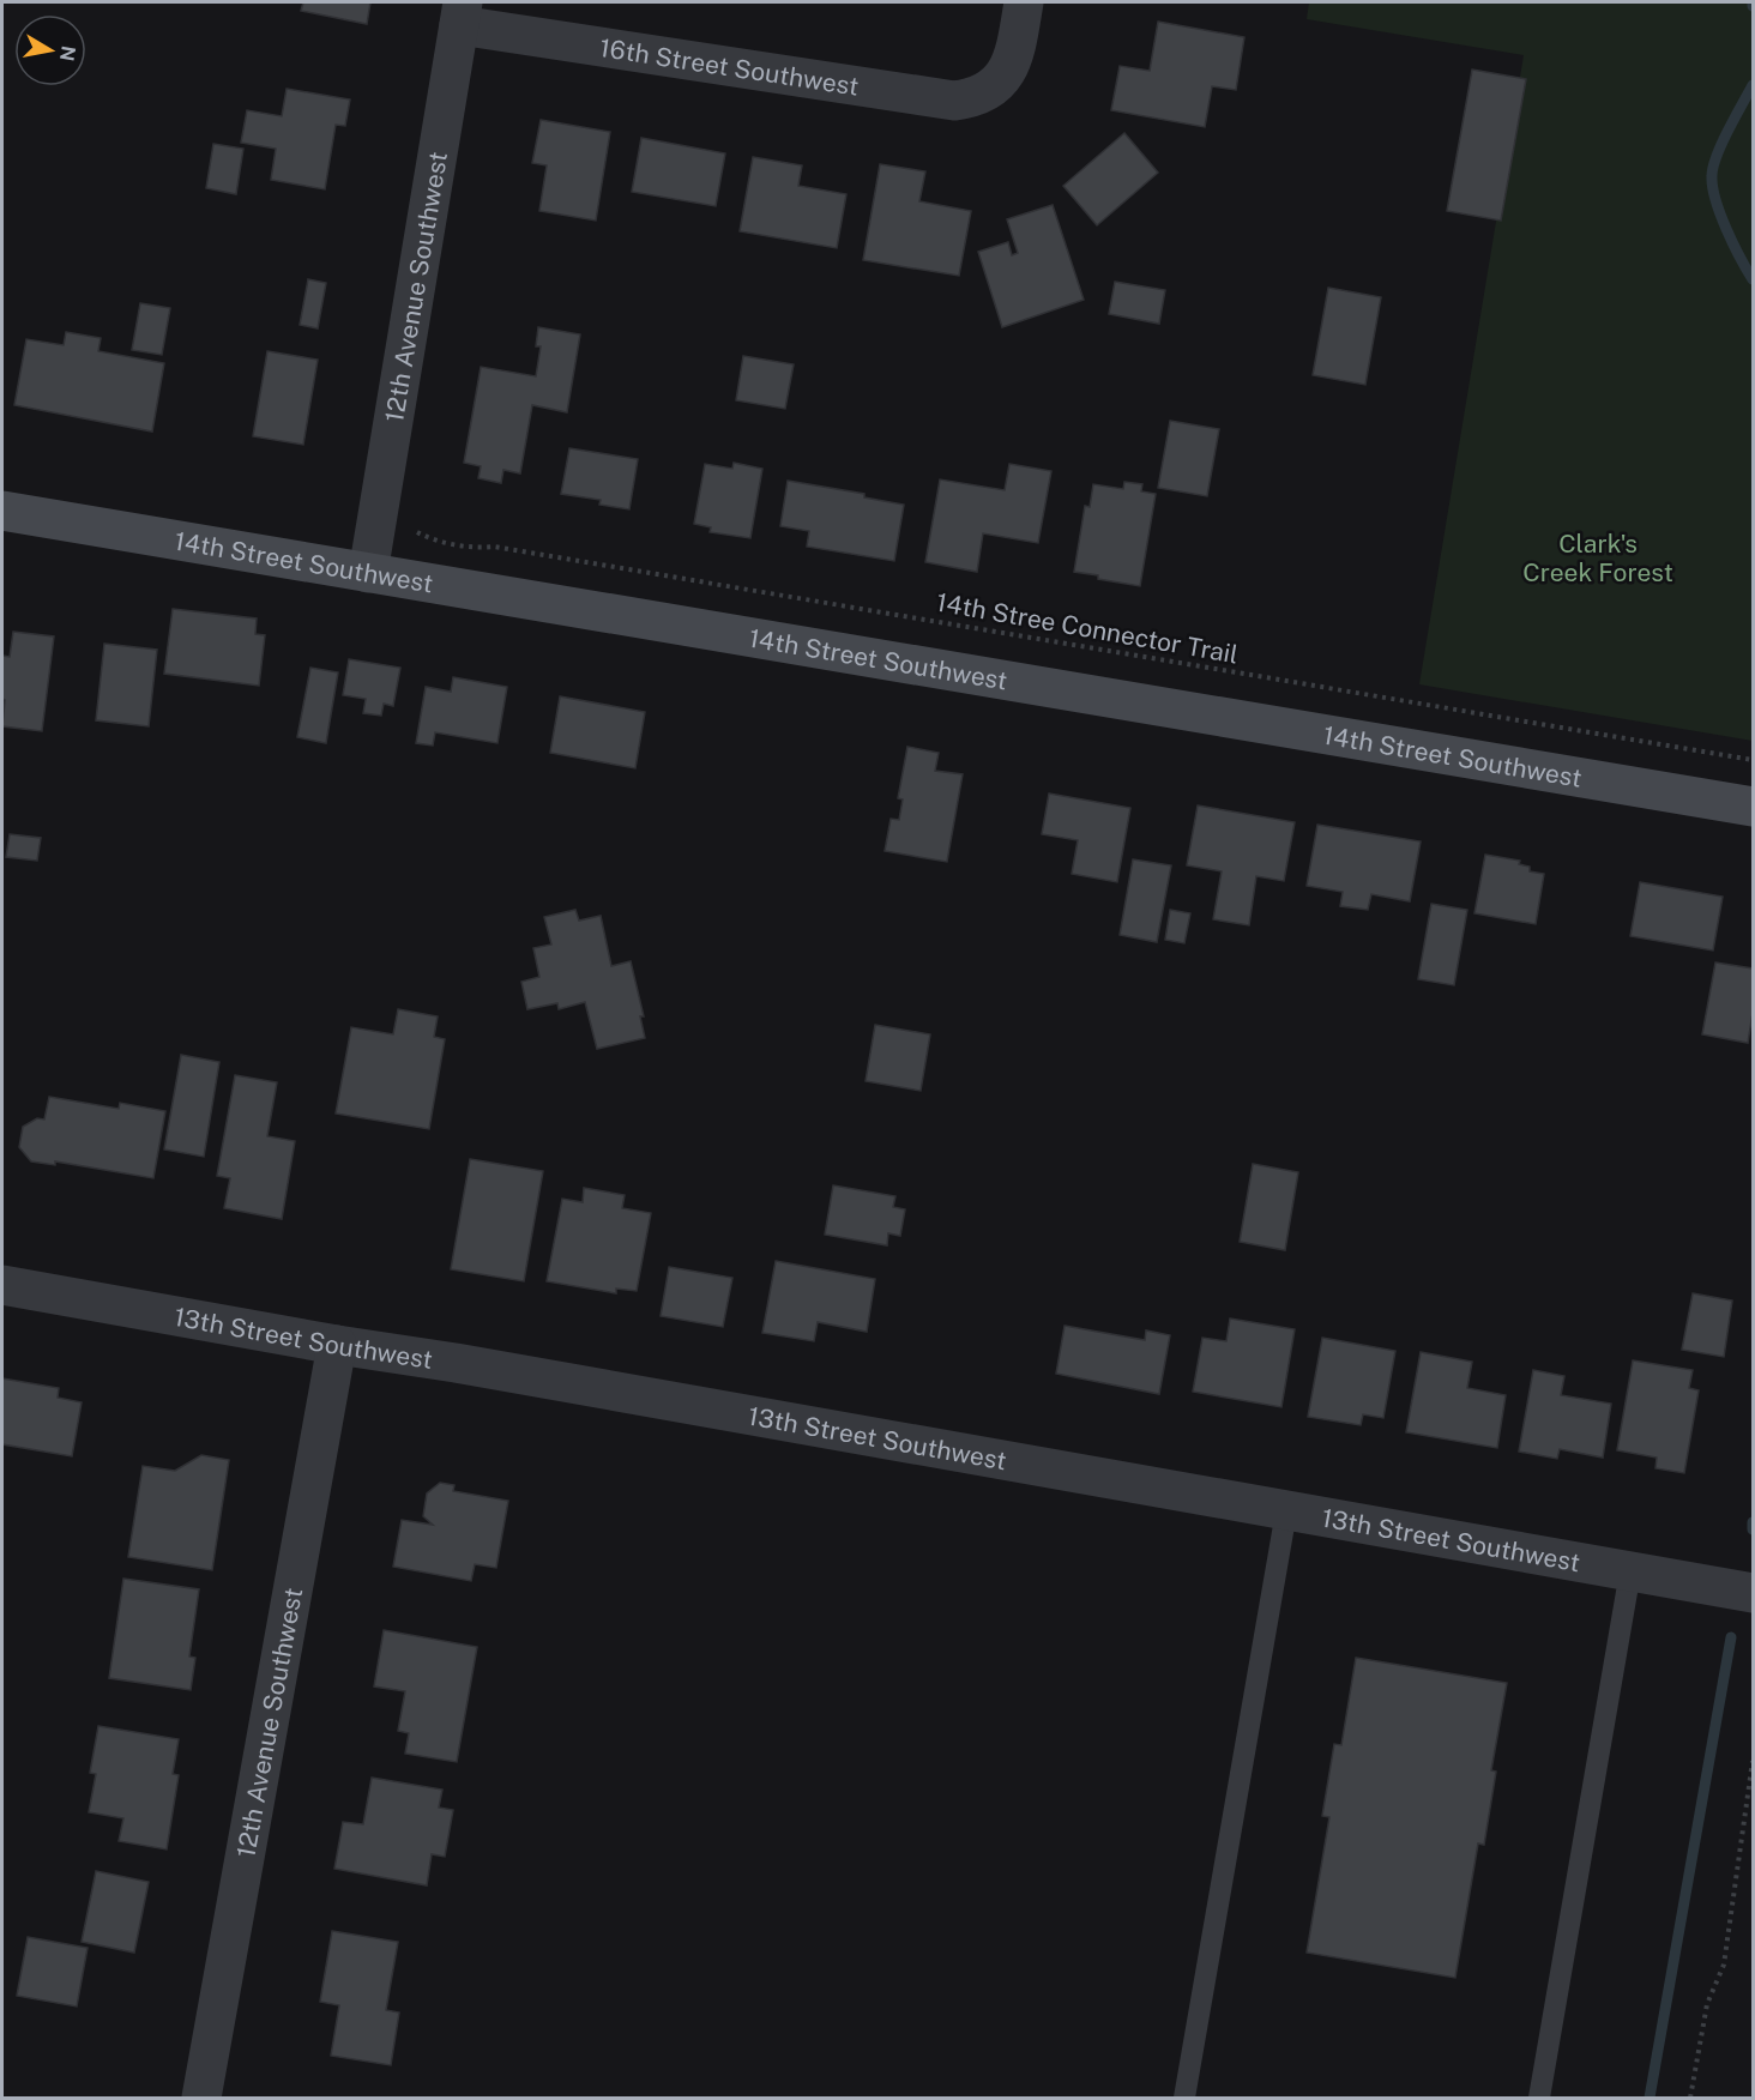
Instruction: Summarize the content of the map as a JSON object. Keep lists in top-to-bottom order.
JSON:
{
  "streets": {
    "street": [
      "16th Street Southwest",
      "12th Avenue Southwest",
      "14th Street Southwest",
      "13th Street Southwest"
    ],
    "path": ["14th Stree Connector Trail"]
  },
  "crossings": [
    ["16th Street Southwest", "12th Avenue Southwest"],
    ["12th Avenue Southwest", "14th Street Southwest"],
    ["12th Avenue Southwest", "13th Street Southwest"]
  ],
  "parks": ["Clark's Creek Forest"],
  "north": "right"
}
